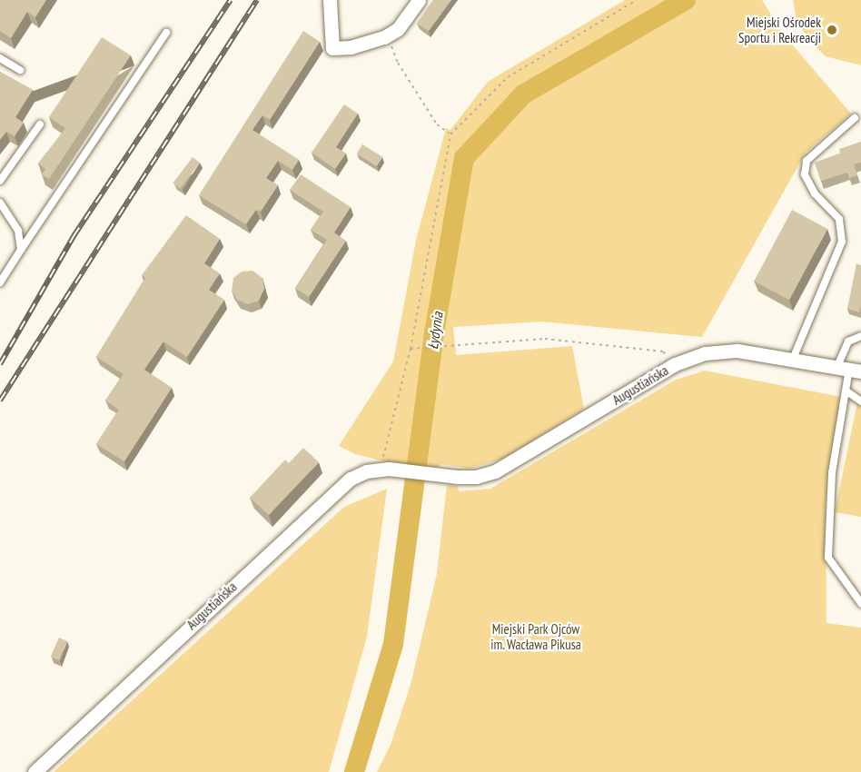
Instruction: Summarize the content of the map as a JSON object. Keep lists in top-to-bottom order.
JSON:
{
  "streets": {
    "street": ["Augustiańska"]
  },
  "water": ["Łydynia"],
  "parks": ["Miejski Park Ojców im. Wacława Pikusa"],
  "places": ["Miejski Ośrodek Sportu i Rekreacji"]
}
